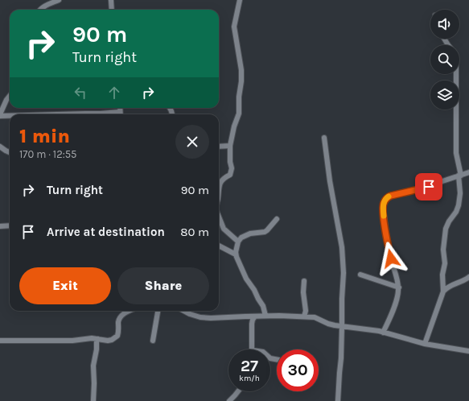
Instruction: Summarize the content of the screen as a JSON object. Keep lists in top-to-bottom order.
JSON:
{
  "page": {
    "turn": ["90 m", "Turn right"],
    "heading": ["1 min", "170 m · 12:55"],
    "list": [
      {
        "name": "Turn right",
        "value": "90 m"
      },
      {
        "name": "Arrive at destination",
        "value": "80 m"
      }
    ],
    "buttons": ["Exit", "Share"],
    "speed": "27 km/h",
    "limit": "30"
  }
}
